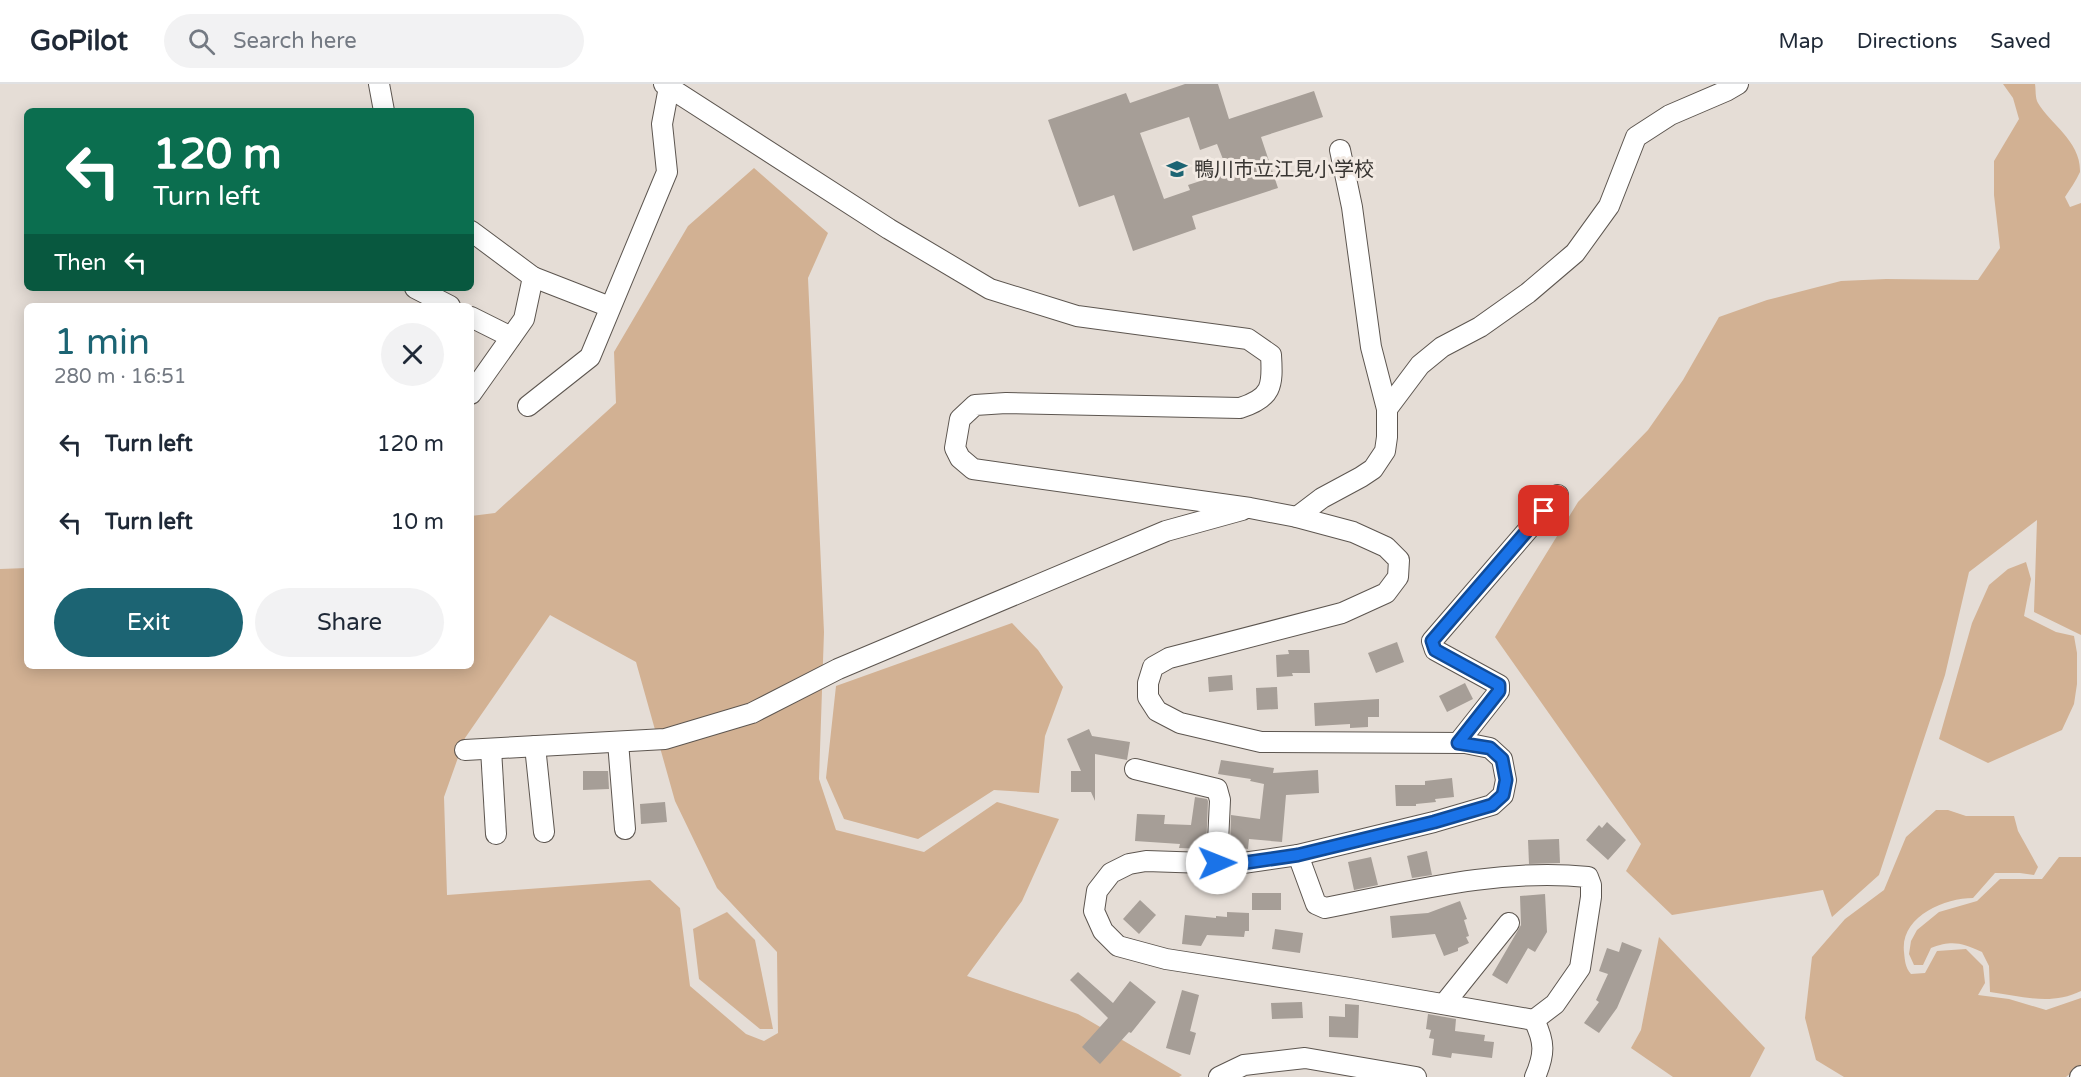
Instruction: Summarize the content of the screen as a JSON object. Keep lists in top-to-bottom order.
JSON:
{
  "places": {
    "school or university": ["鴨川市立江見小学校"]
  },
  "page": {
    "header": "GoPilot",
    "search": "Search here",
    "nav": ["Map", "Directions", "Saved"],
    "turn": ["120 m", "Turn left"],
    "then": "Then",
    "heading": ["1 min", "280 m · 16:51"],
    "list": [
      {
        "name": "Turn left",
        "value": "120 m"
      },
      {
        "name": "Turn left",
        "value": "10 m"
      }
    ],
    "buttons": ["Exit", "Share"]
  }
}
